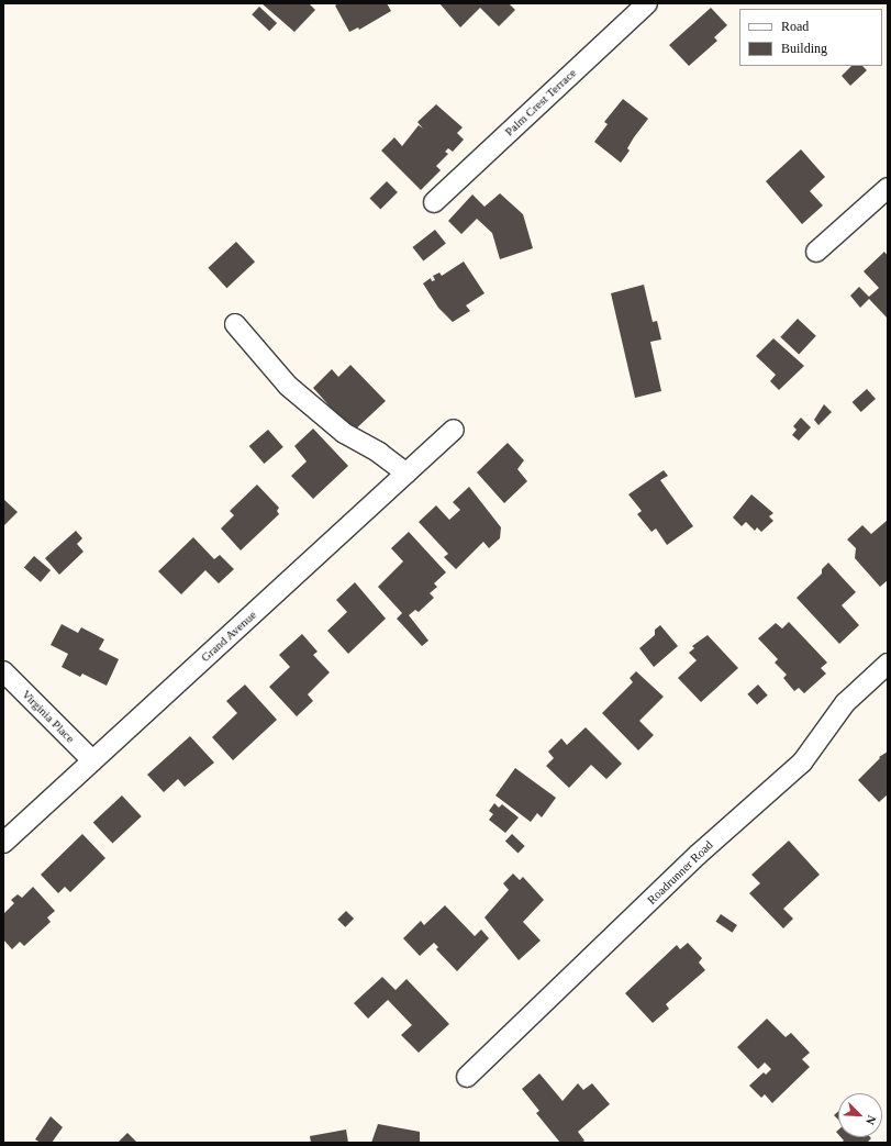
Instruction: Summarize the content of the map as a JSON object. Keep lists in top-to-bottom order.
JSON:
{
  "streets": {
    "street": [
      "Palm Crest Terrace",
      "Grand Avenue",
      "Virginia Place",
      "Roadrunner Road"
    ]
  },
  "crossings": [
    ["Grand Avenue", "Virginia Place"]
  ],
  "legend": ["Road", "Building"],
  "north": "bottom right"
}
